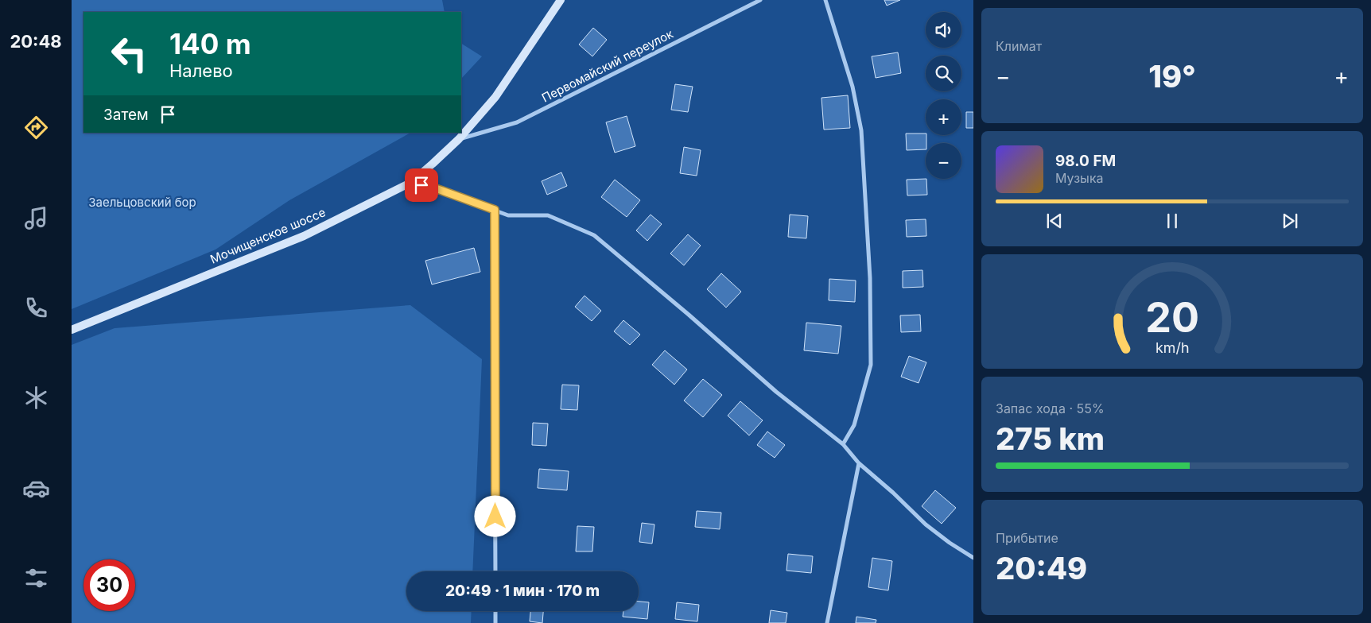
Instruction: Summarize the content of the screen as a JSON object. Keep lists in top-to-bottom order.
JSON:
{
  "streets": {
    "street": ["Первомайский переулок", "Мочищенское шоссе"]
  },
  "crossings": [
    ["Первомайский переулок", "Мочищенское шоссе"]
  ],
  "parks": ["Заельцовский бор"],
  "page": {
    "tabs": "20:48",
    "tile": [
      "Климат",
      ["Запас хода · 55%", "275 km"],
      ["Прибытие", "20:49"]
    ],
    "map_buttons": ["+", "−"],
    "turn": ["140 m", "Налево"],
    "heat": ["−", "19°", "+"],
    "then": "Затем",
    "song": ["98.0 FM", "Музыка"],
    "limit": "30",
    "trip": "20:49 · 1 мин · 170 m",
    "gauge": ["20", "km/h"]
  }
}
